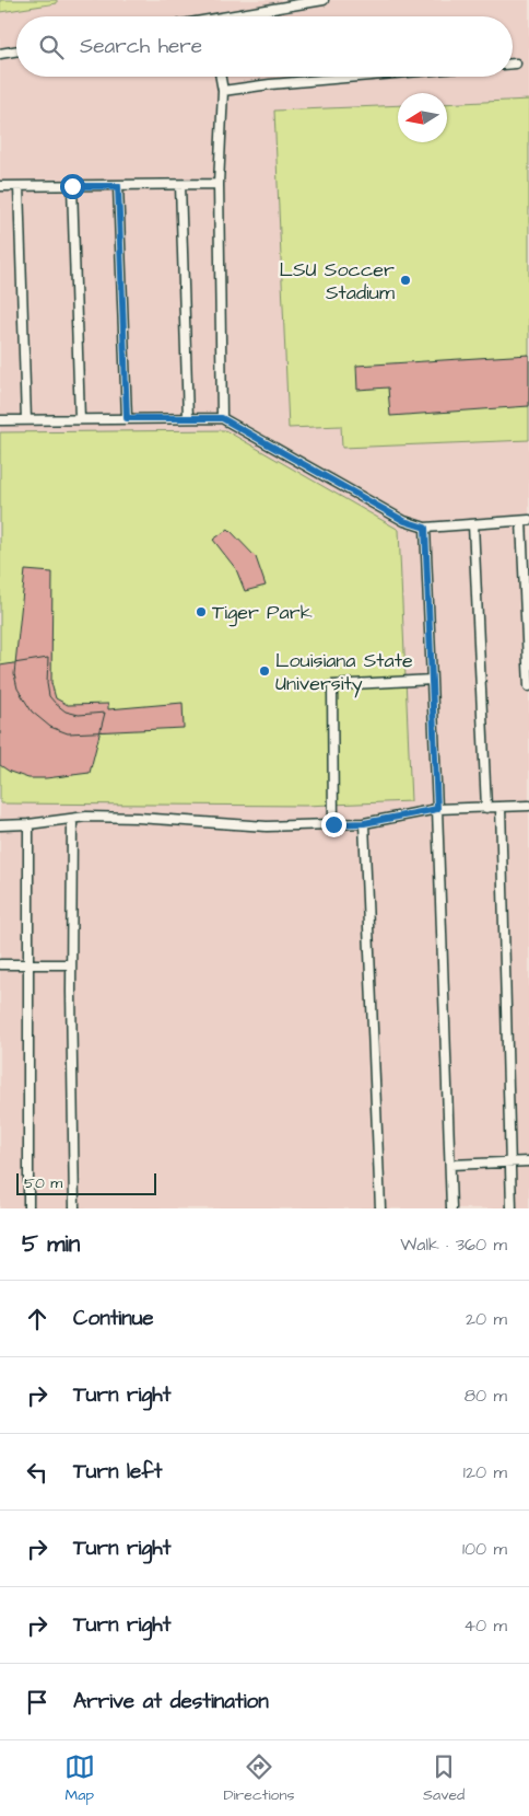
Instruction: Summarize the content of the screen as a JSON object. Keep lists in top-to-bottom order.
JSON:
{
  "places": ["LSU Soccer Stadium", "Tiger Park", "Louisiana State University"],
  "scale_bar": "50 m",
  "north": "left",
  "page": {
    "search": "Search here",
    "scale": "50 m",
    "heading": ["5 min", "Walk · 360 m"],
    "list": [
      ["Continue", "20 m"],
      ["Turn right", "80 m"],
      ["Turn left", "120 m"],
      ["Turn right", "100 m"],
      ["Turn right", "40 m"],
      "Arrive at destination"
    ],
    "nav": ["Map", "Directions", "Saved"]
  }
}
